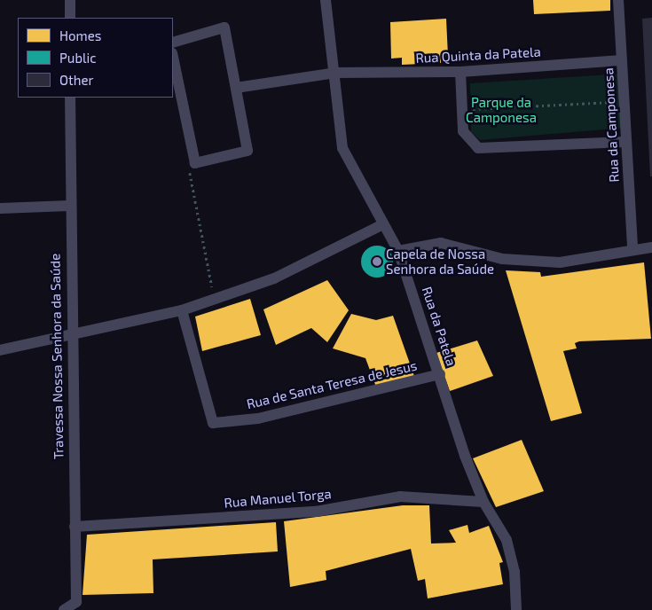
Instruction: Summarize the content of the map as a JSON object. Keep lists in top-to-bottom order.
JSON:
{
  "streets": {
    "street": [
      "Rua Quinta da Patela",
      "Rua da Camponesa",
      "Rua da Patela",
      "Travessa Nossa Senhora da Saúde",
      "Rua de Santa Teresa de Jesus",
      "Rua Manuel Torga"
    ]
  },
  "crossings": [
    ["Rua Quinta da Patela", "Rua da Camponesa"],
    ["Rua Quinta da Patela", "Rua da Patela"],
    ["Rua da Patela", "Rua de Santa Teresa de Jesus"],
    ["Rua da Patela", "Rua Manuel Torga"],
    ["Travessa Nossa Senhora da Saúde", "Rua Manuel Torga"]
  ],
  "parks": ["Parque da Camponesa"],
  "places": ["Capela de Nossa Senhora da Saúde"],
  "legend": ["Homes", "Public", "Other"]
}
